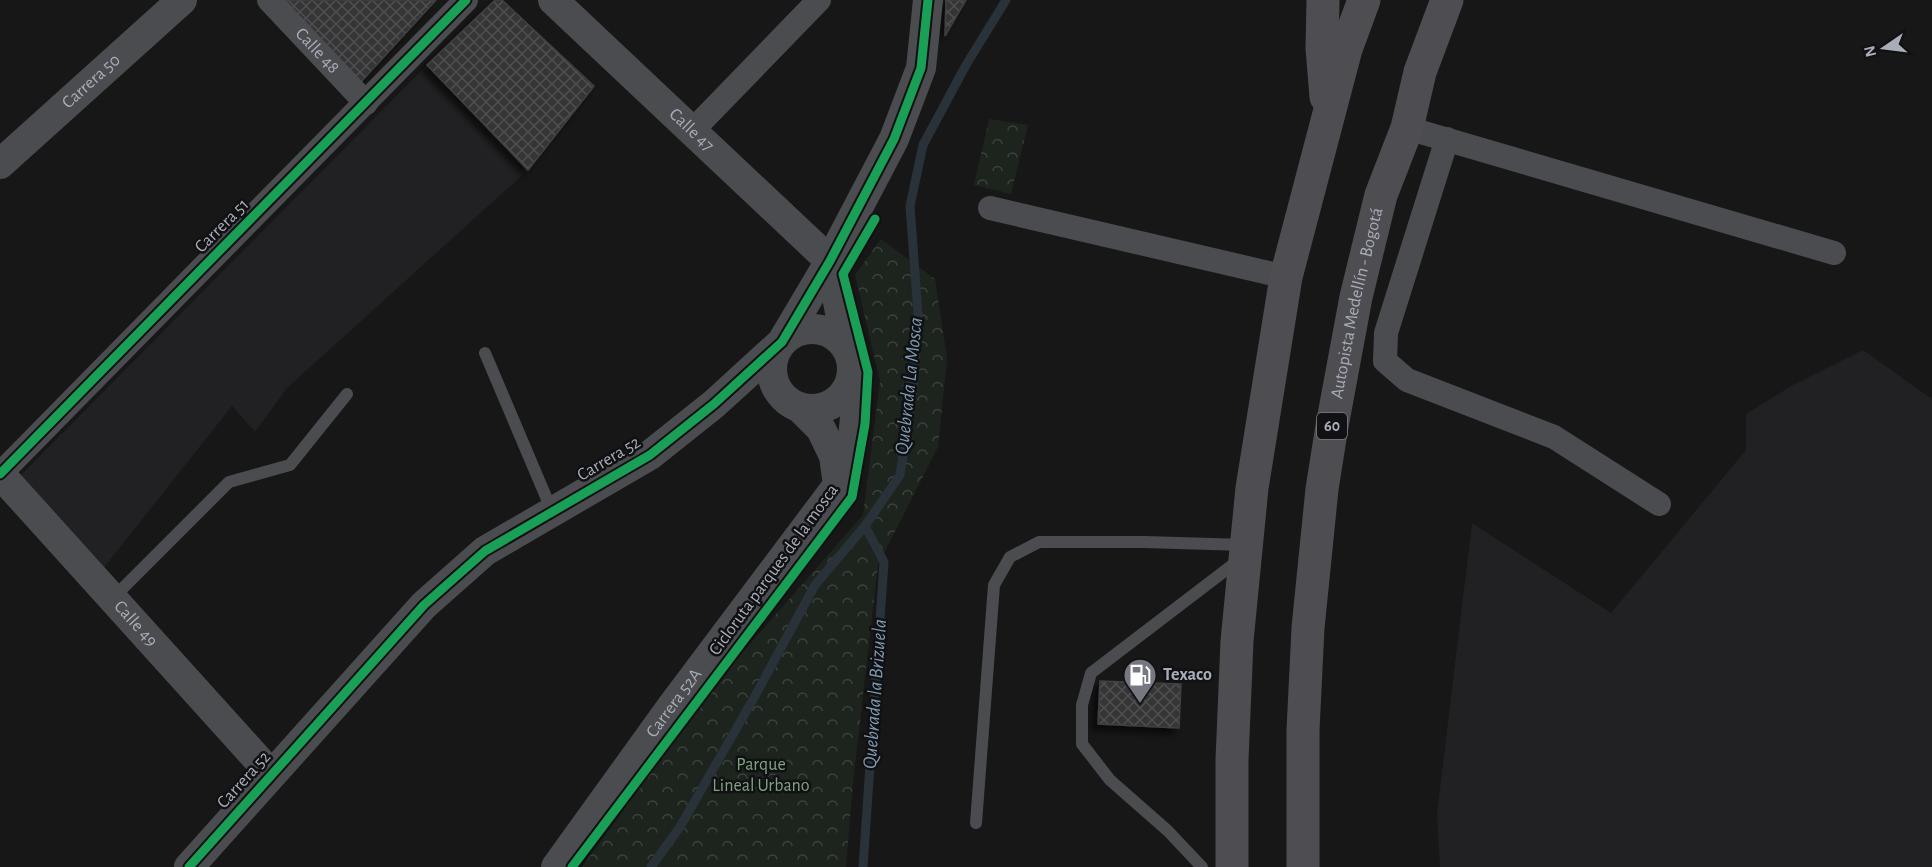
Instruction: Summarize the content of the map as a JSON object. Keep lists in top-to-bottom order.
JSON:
{
  "streets": {
    "highway": ["Autopista Medellín - Bogotá", "60"],
    "street": [
      "Calle 48",
      "Carrera 50",
      "Calle 47",
      "Carrera 51",
      "Carrera 52",
      "Calle 49",
      "Carrera 52A"
    ],
    "cycle path": ["Cicloruta parques de la mosca"]
  },
  "crossings": [
    ["Calle 48", "Carrera 51"],
    ["Calle 47", "Carrera 52"],
    ["Calle 47", "Carrera 52A"],
    ["Carrera 51", "Calle 49"],
    ["Carrera 52", "Calle 49"],
    ["Carrera 52", "Carrera 52A"]
  ],
  "water": ["Quebrada La Mosca", "Quebrada la Brizuela"],
  "parks": ["Parque Lineal Urbano"],
  "places": {
    "fuel station": ["Texaco"]
  },
  "north": "left"
}
